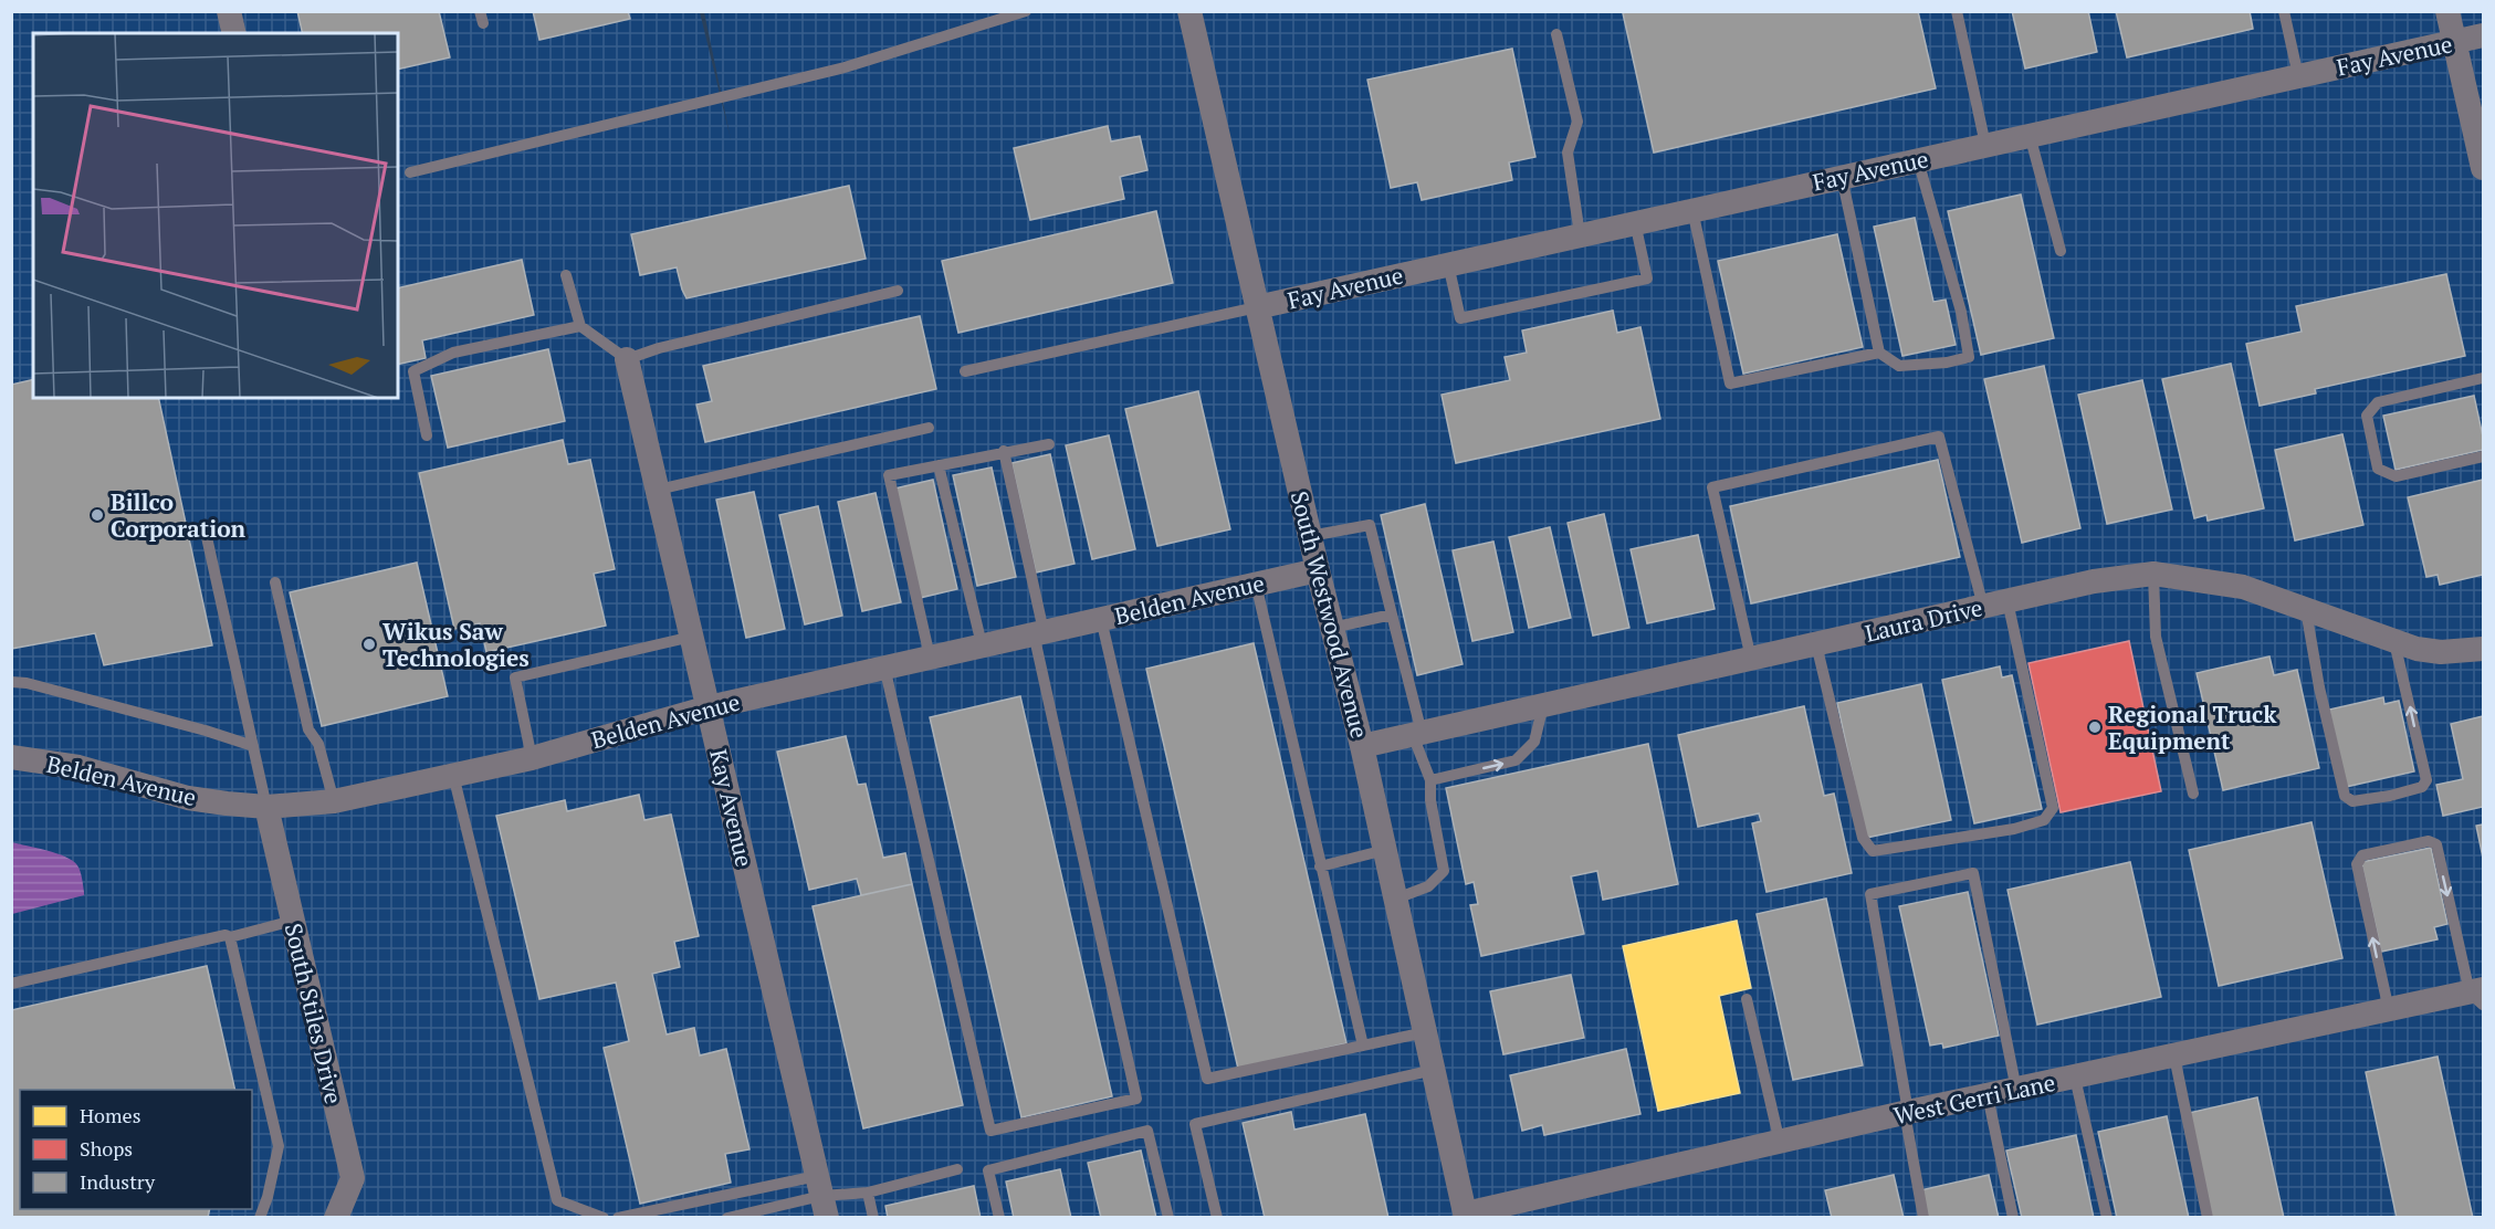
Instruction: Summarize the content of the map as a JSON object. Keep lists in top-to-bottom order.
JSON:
{
  "streets": {
    "street": [
      "Fay Avenue",
      "Belden Avenue",
      "South Westwood Avenue",
      "Laura Drive",
      "Kay Avenue",
      "South Stiles Drive",
      "West Gerri Lane"
    ]
  },
  "crossings": [
    ["Fay Avenue", "South Westwood Avenue"],
    ["Belden Avenue", "South Westwood Avenue"],
    ["Belden Avenue", "Kay Avenue"],
    ["Belden Avenue", "South Stiles Drive"],
    ["South Westwood Avenue", "Laura Drive"],
    ["South Westwood Avenue", "West Gerri Lane"]
  ],
  "places": ["Billco Corporation", "Wikus Saw Technologies", "Regional Truck Equipment"],
  "legend": ["Homes", "Shops", "Industry"]
}
